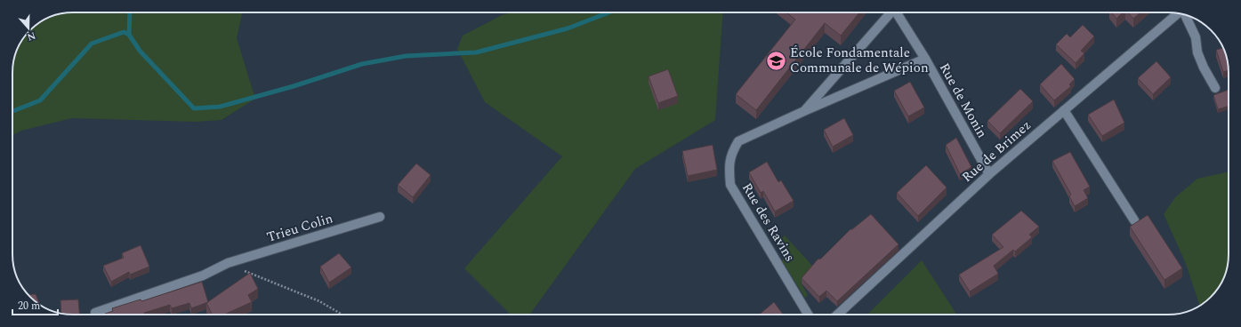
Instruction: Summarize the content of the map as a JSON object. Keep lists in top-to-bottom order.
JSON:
{
  "streets": {
    "street": [
      "Rue de Monin",
      "Rue de Brimez",
      "Rue des Ravins",
      "Trieu Colin"
    ]
  },
  "crossings": [
    ["Rue de Monin", "Rue de Brimez"],
    ["Rue de Monin", "Rue des Ravins"]
  ],
  "places": {
    "school or university": ["École Fondamentale Communale de Wépion"]
  },
  "scale_bar": "20 m",
  "north": "bottom"
}
